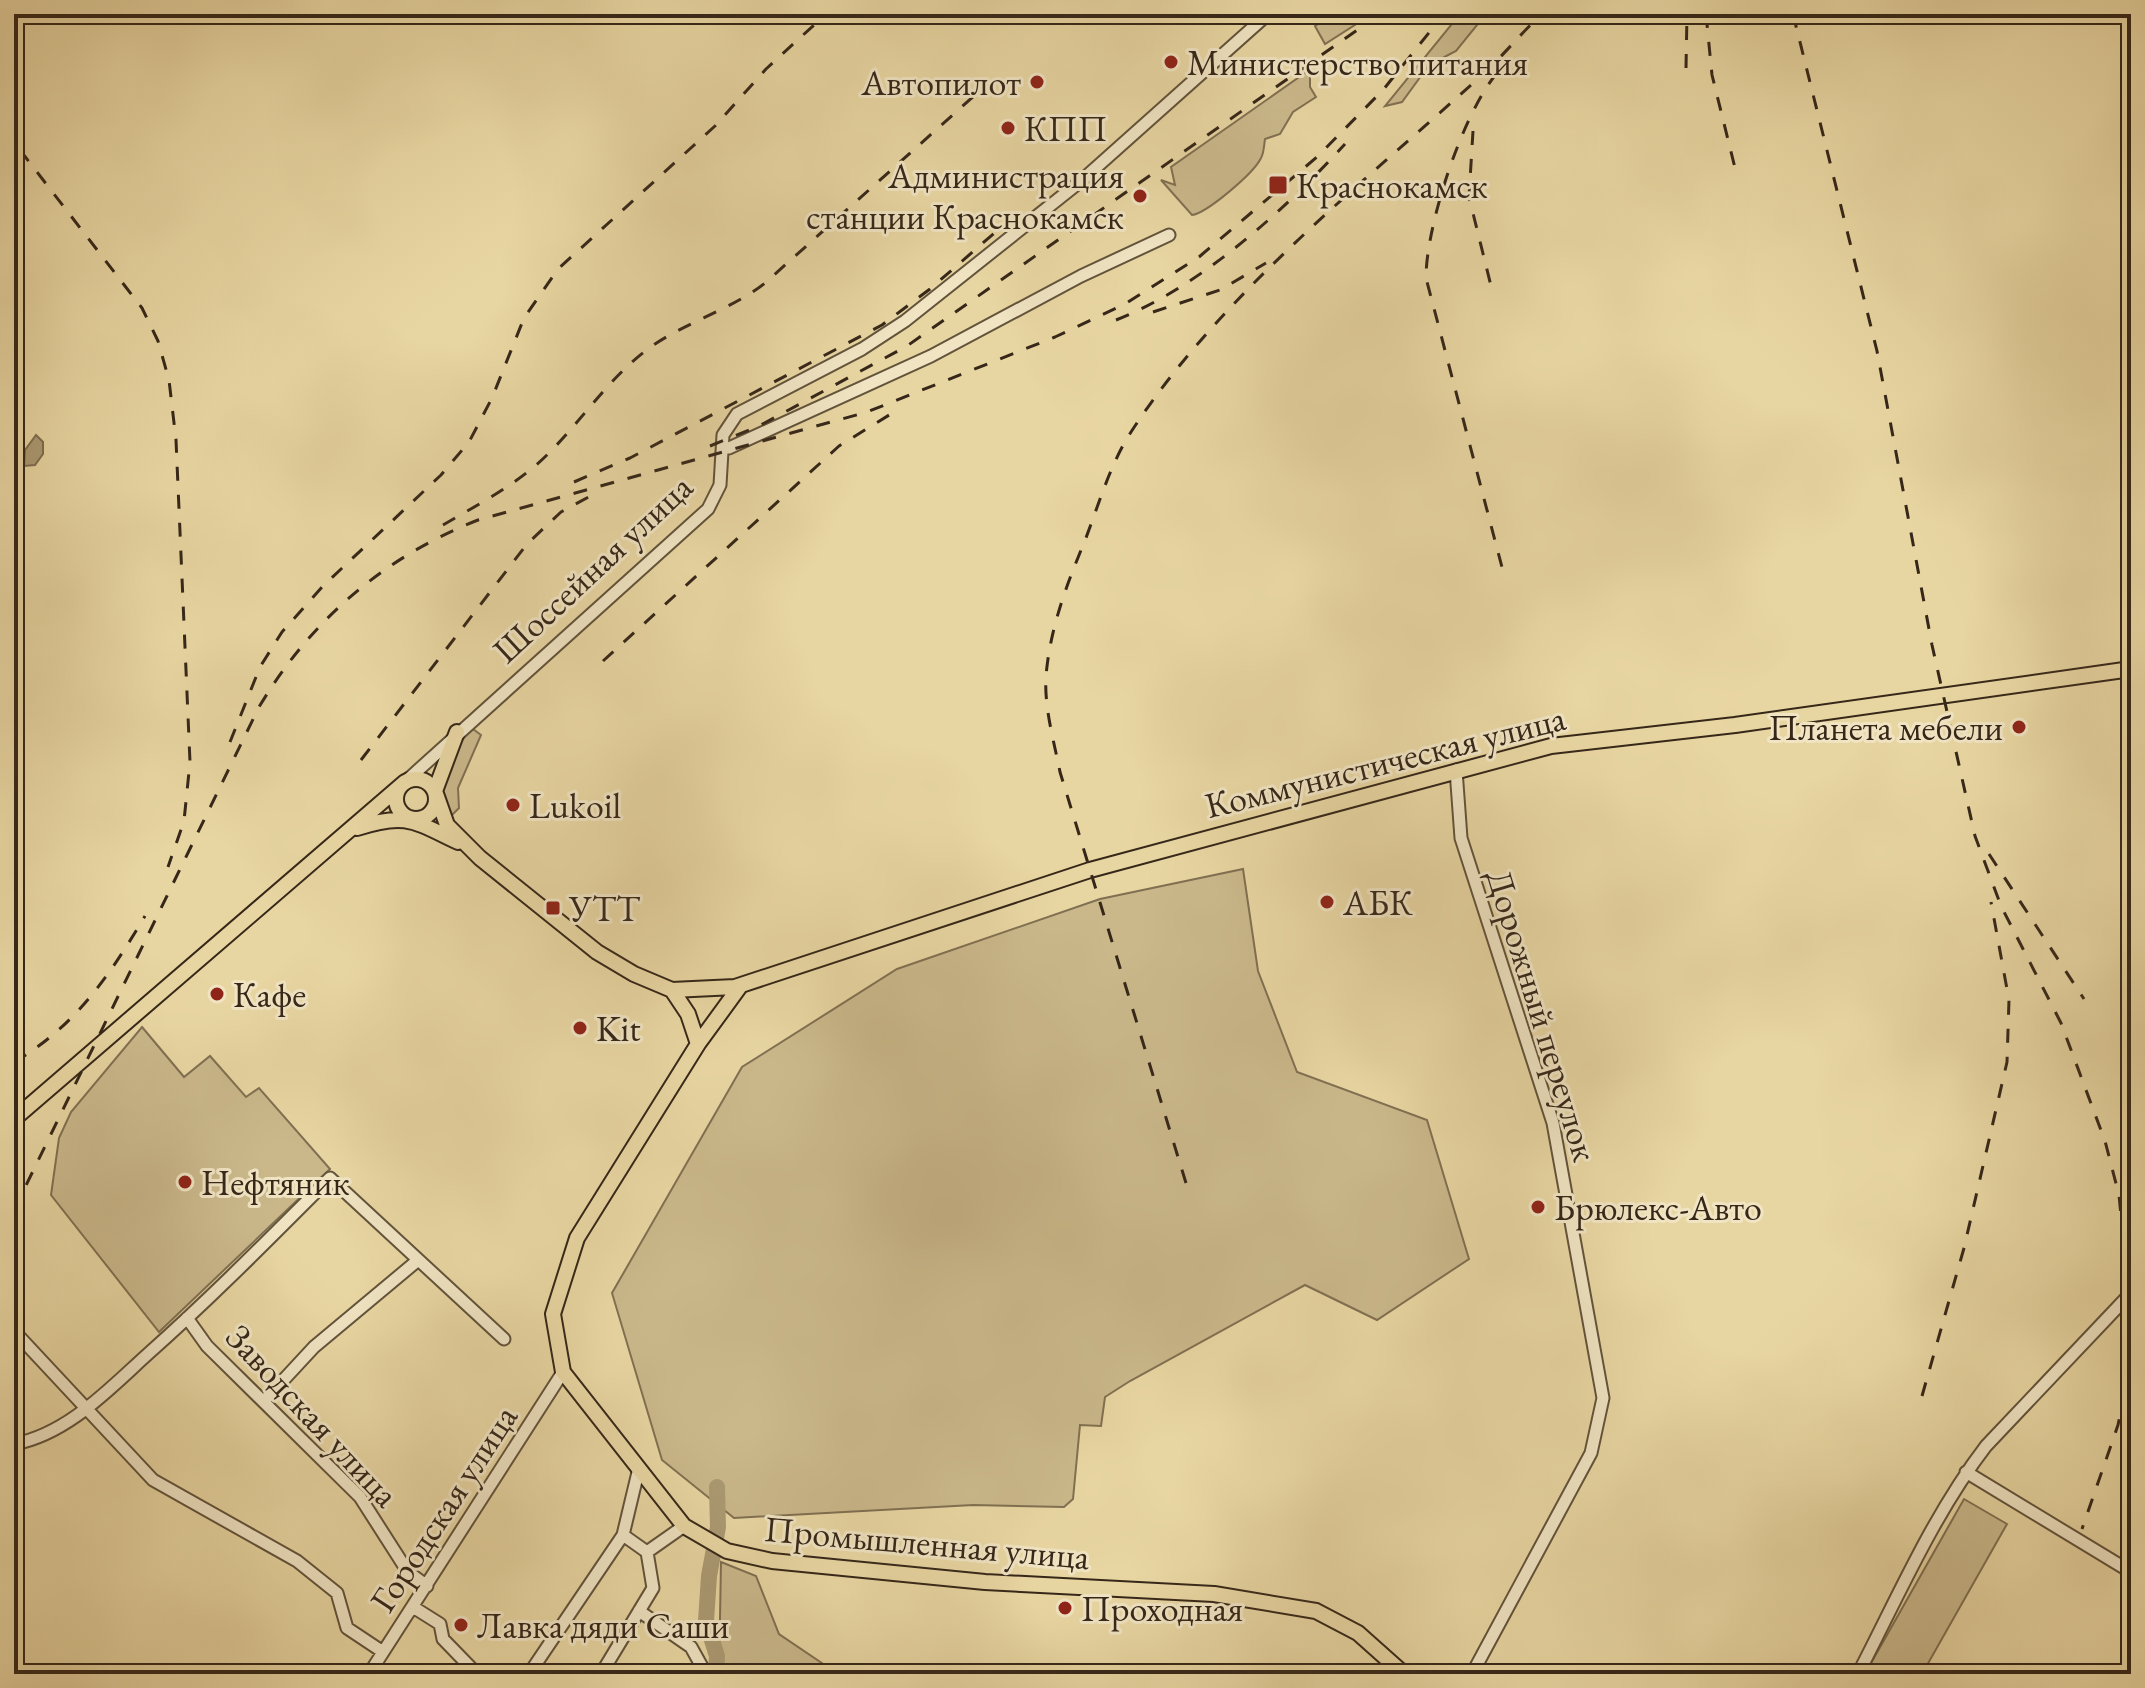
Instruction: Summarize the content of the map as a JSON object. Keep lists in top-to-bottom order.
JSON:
{
  "streets": {
    "main road": ["Шоссейная улица", "Коммунистическая улица", "Промышленная улица"],
    "street": ["Дорожный переулок", "Заводская улица", "Городская улица"]
  },
  "crossings": [
    ["Коммунистическая улица", "Дорожный переулок"],
    ["Заводская улица", "Городская улица"],
    ["Городская улица", "Промышленная улица"]
  ],
  "places": {
    "other": [
      "Министерство питания",
      "Автопилот",
      "КПП",
      "Администрация станции Краснокамск",
      "Планета мебели",
      "Lukoil",
      "АБК",
      "Кафе",
      "Kit",
      "Нефтяник",
      "Брюлекс-Авто",
      "Проходная",
      "Лавка дяди Саши"
    ],
    "transit": ["Краснокамск", "УТТ"]
  }
}
